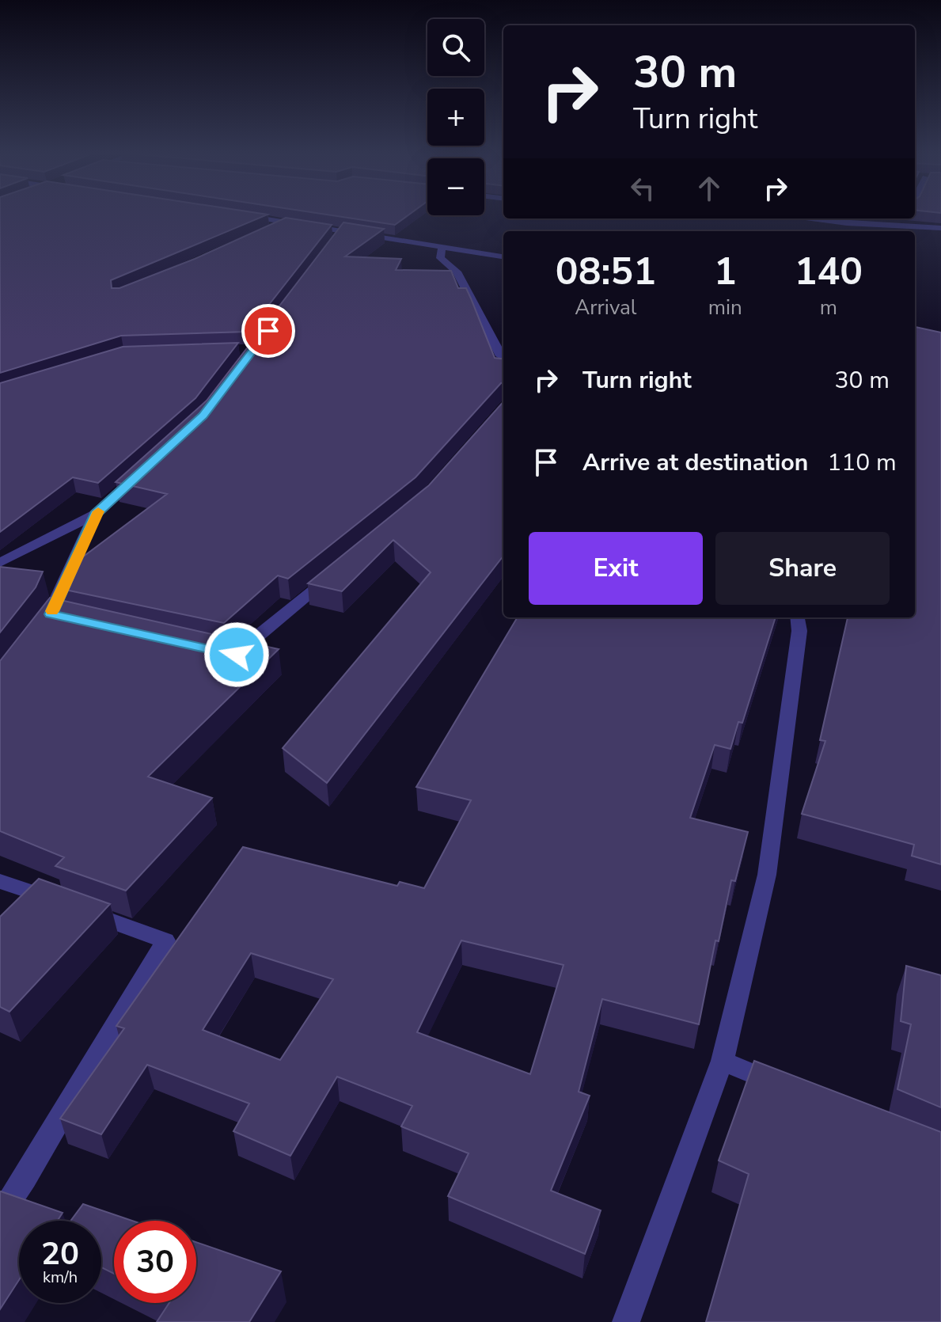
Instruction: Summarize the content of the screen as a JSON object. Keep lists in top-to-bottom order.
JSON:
{
  "page": {
    "map_buttons": ["+", "−"],
    "turn": ["30 m", "Turn right"],
    "eta": [
      "08:51",
      "Arrival",
      "1",
      "min",
      "140",
      "m"
    ],
    "list": [
      {
        "name": "Turn right",
        "value": "30 m"
      },
      {
        "name": "Arrive at destination",
        "value": "110 m"
      }
    ],
    "buttons": ["Exit", "Share"],
    "speed": "20 km/h",
    "limit": "30"
  }
}
